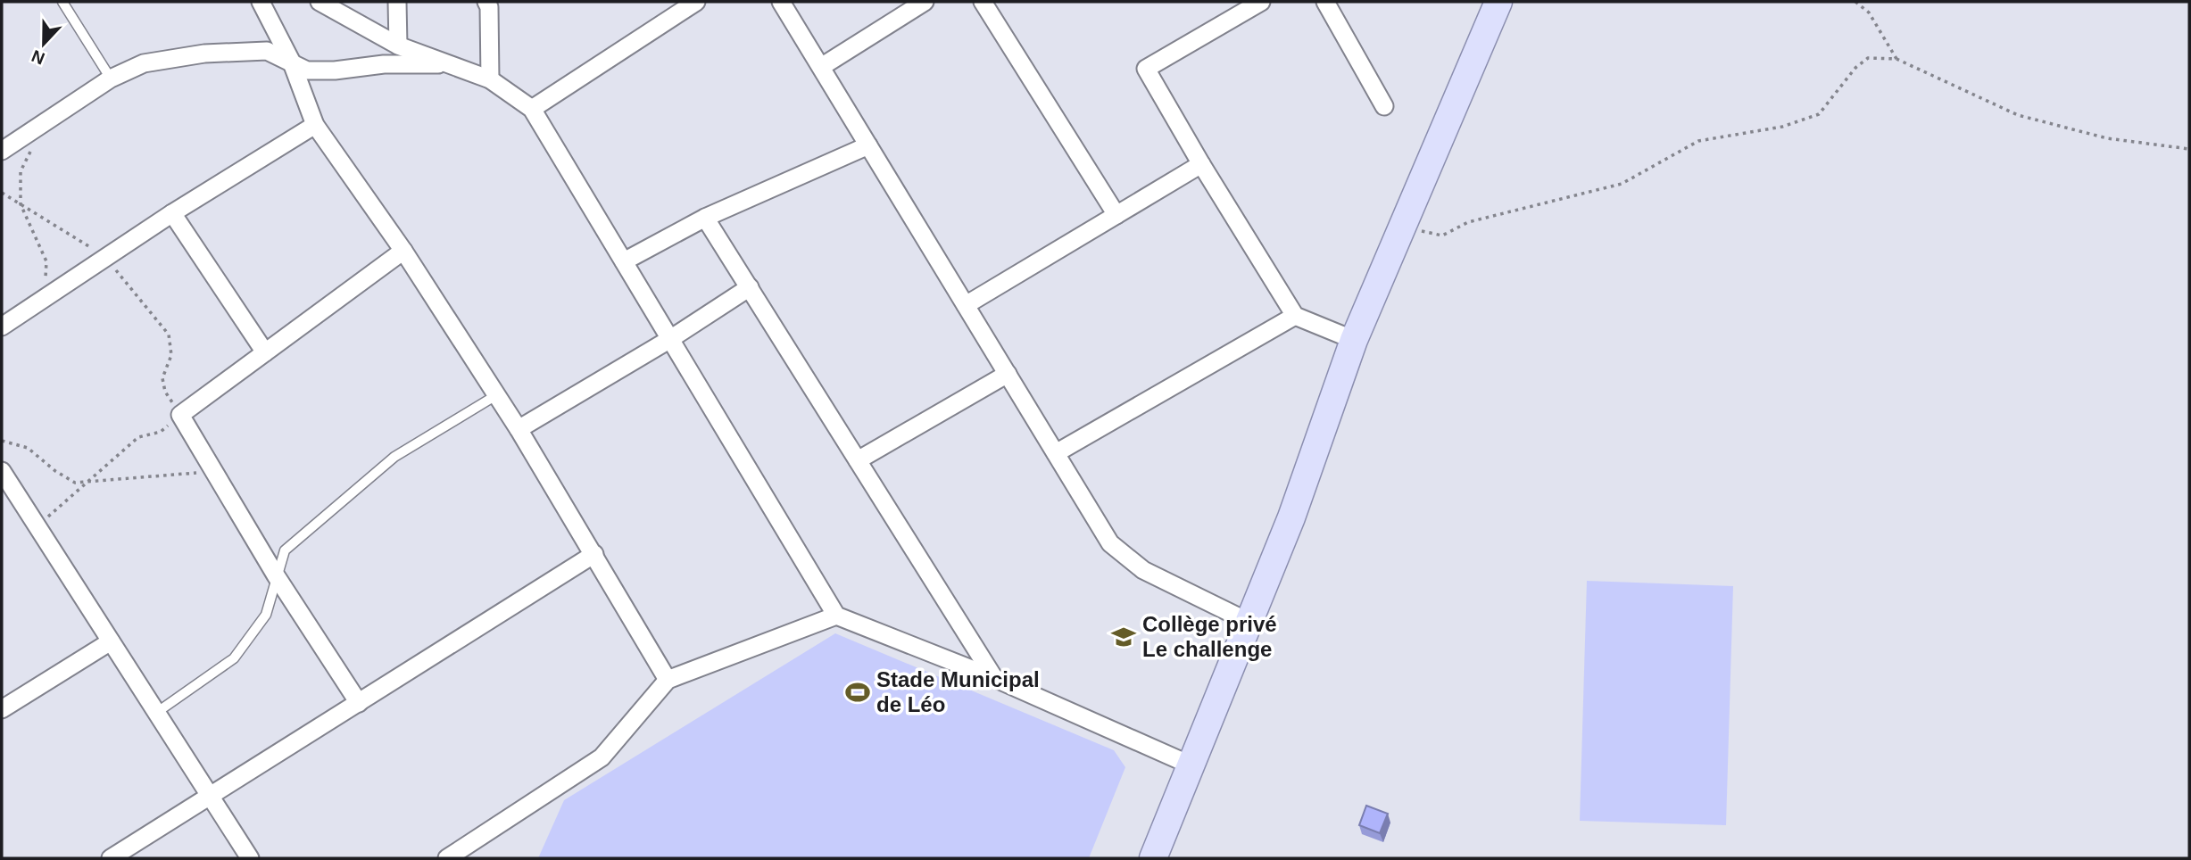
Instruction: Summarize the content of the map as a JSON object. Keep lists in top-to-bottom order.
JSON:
{
  "places": {
    "school or university": ["Collège privé Le challenge"],
    "sports": ["Stade Municipal de Léo"]
  },
  "north": "bottom"
}
